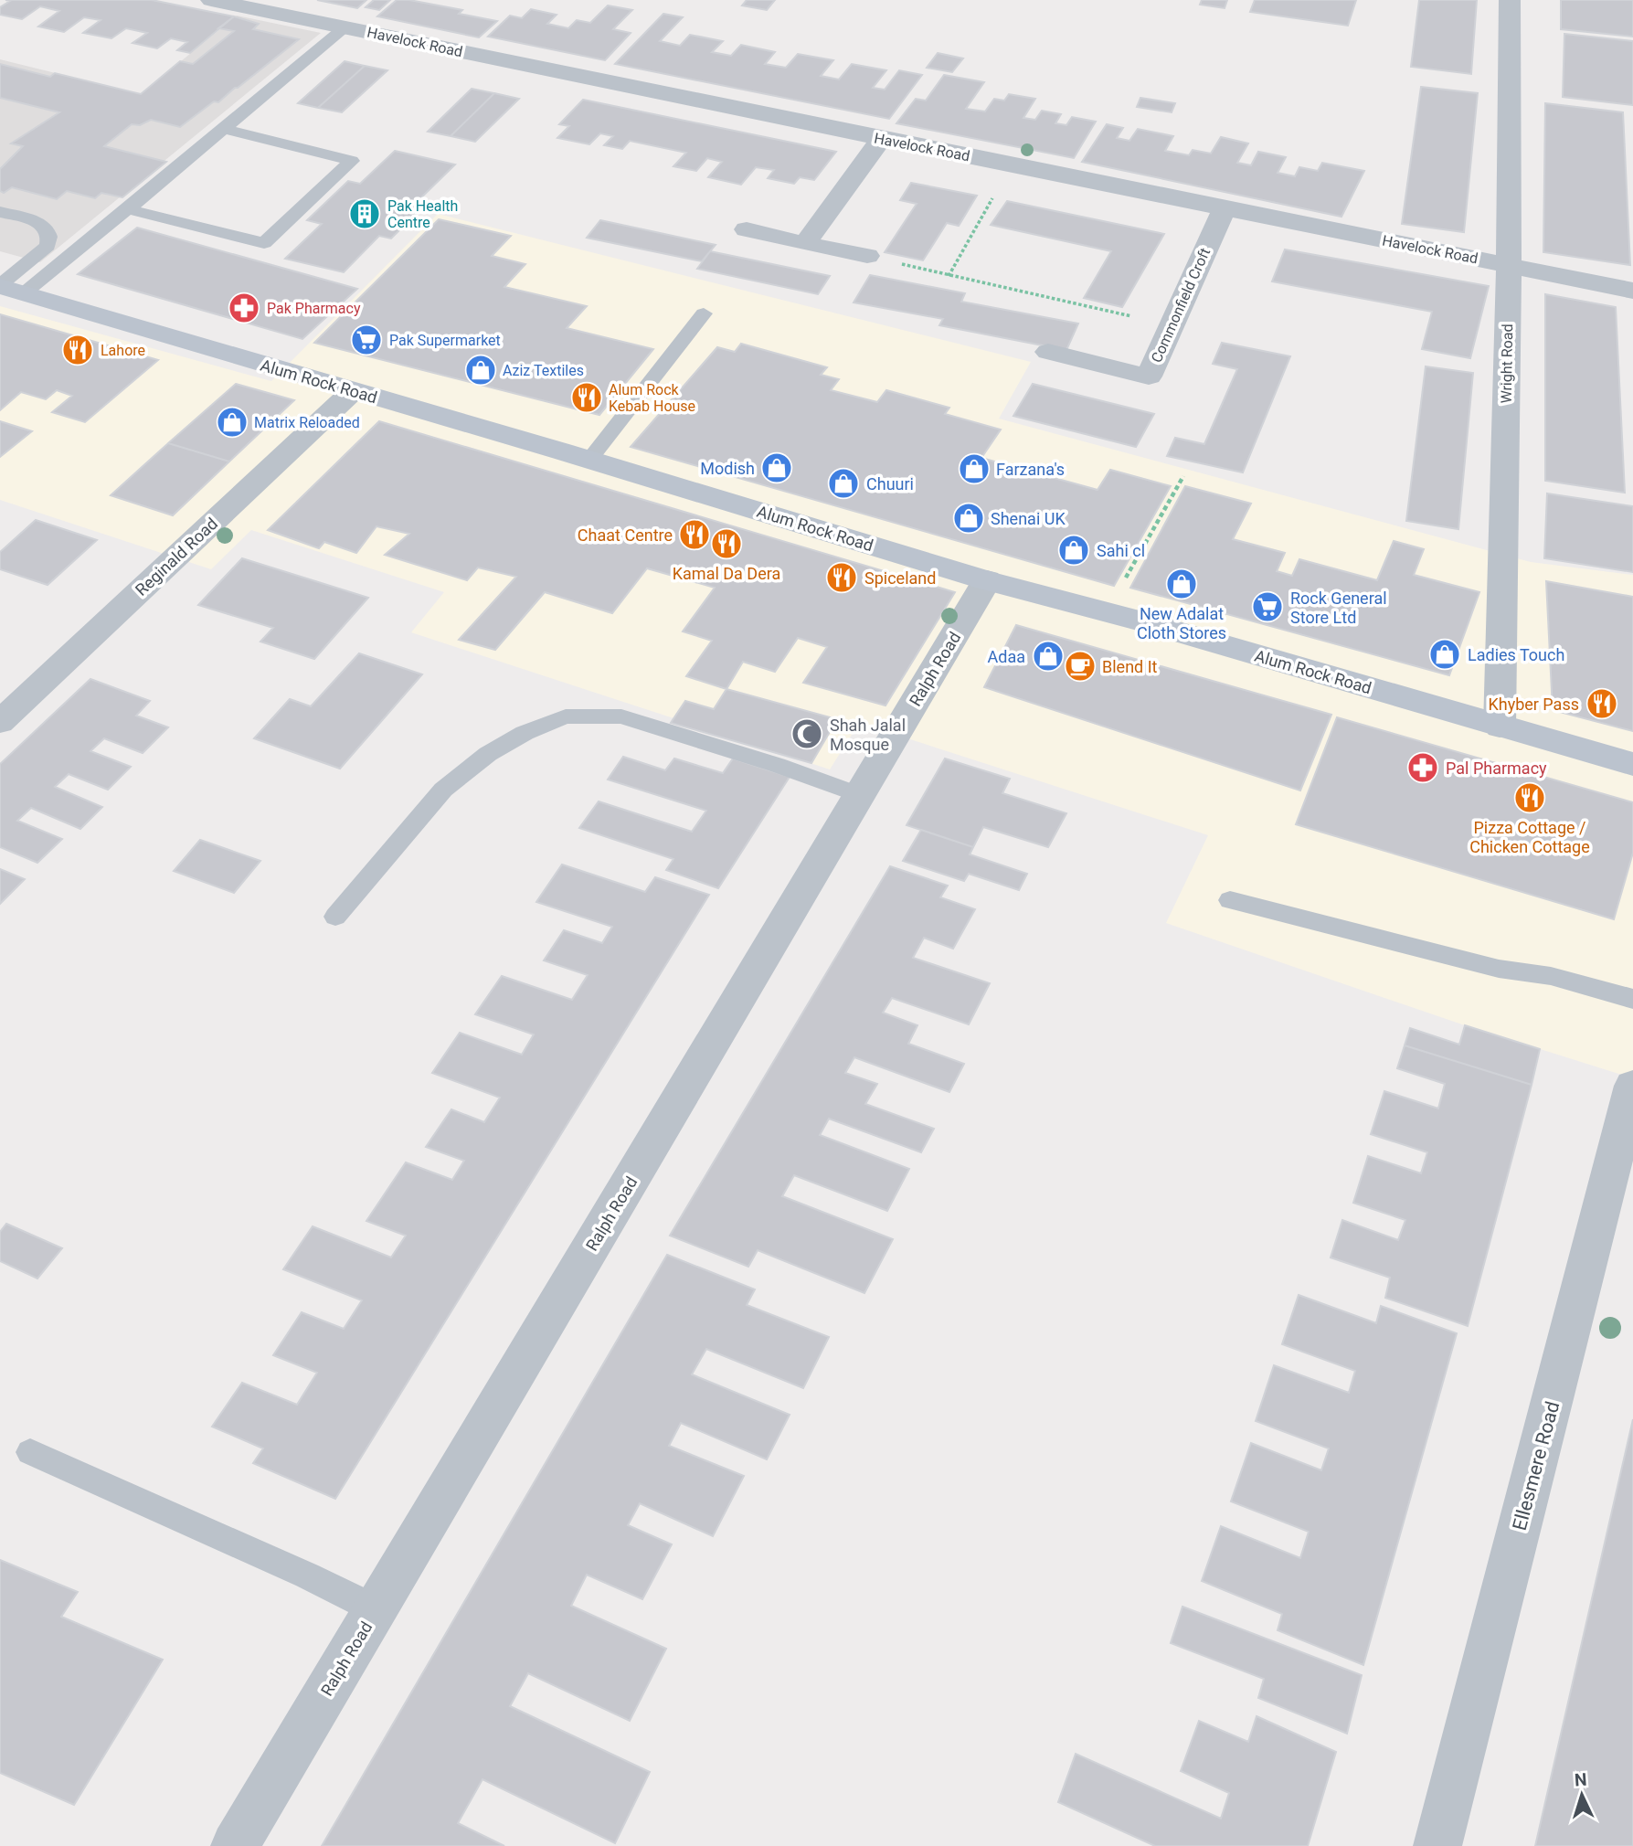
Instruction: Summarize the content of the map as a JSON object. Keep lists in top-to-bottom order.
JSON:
{
  "streets": {
    "street": [
      "Havelock Road",
      "Commonfield Croft",
      "Wright Road",
      "Alum Rock Road",
      "Reginald Road",
      "Ralph Road",
      "Ellesmere Road"
    ]
  },
  "crossings": [
    ["Havelock Road", "Commonfield Croft"],
    ["Havelock Road", "Wright Road"],
    ["Wright Road", "Alum Rock Road"],
    ["Alum Rock Road", "Reginald Road"],
    ["Alum Rock Road", "Ralph Road"]
  ],
  "places": {
    "building": ["Pak Health Centre"],
    "pharmacy": ["Pak Pharmacy", "Pal Pharmacy"],
    "supermarket": ["Pak Supermarket", "Rock General Store Ltd"],
    "restaurant": [
      "Lahore",
      "Alum Rock Kebab House",
      "Chaat Centre",
      "Kamal Da Dera",
      "Spiceland",
      "Khyber Pass",
      "Pizza Cottage / Chicken Cottage"
    ],
    "shop": [
      "Aziz Textiles",
      "Matrix Reloaded",
      "Modish",
      "Farzana's",
      "Chuuri",
      "Shenai UK",
      "Sahi cl",
      "New Adalat Cloth Stores",
      "Ladies Touch",
      "Adaa"
    ],
    "cafe": ["Blend It"],
    "mosque": ["Shah Jalal Mosque"]
  },
  "north": "top"
}
